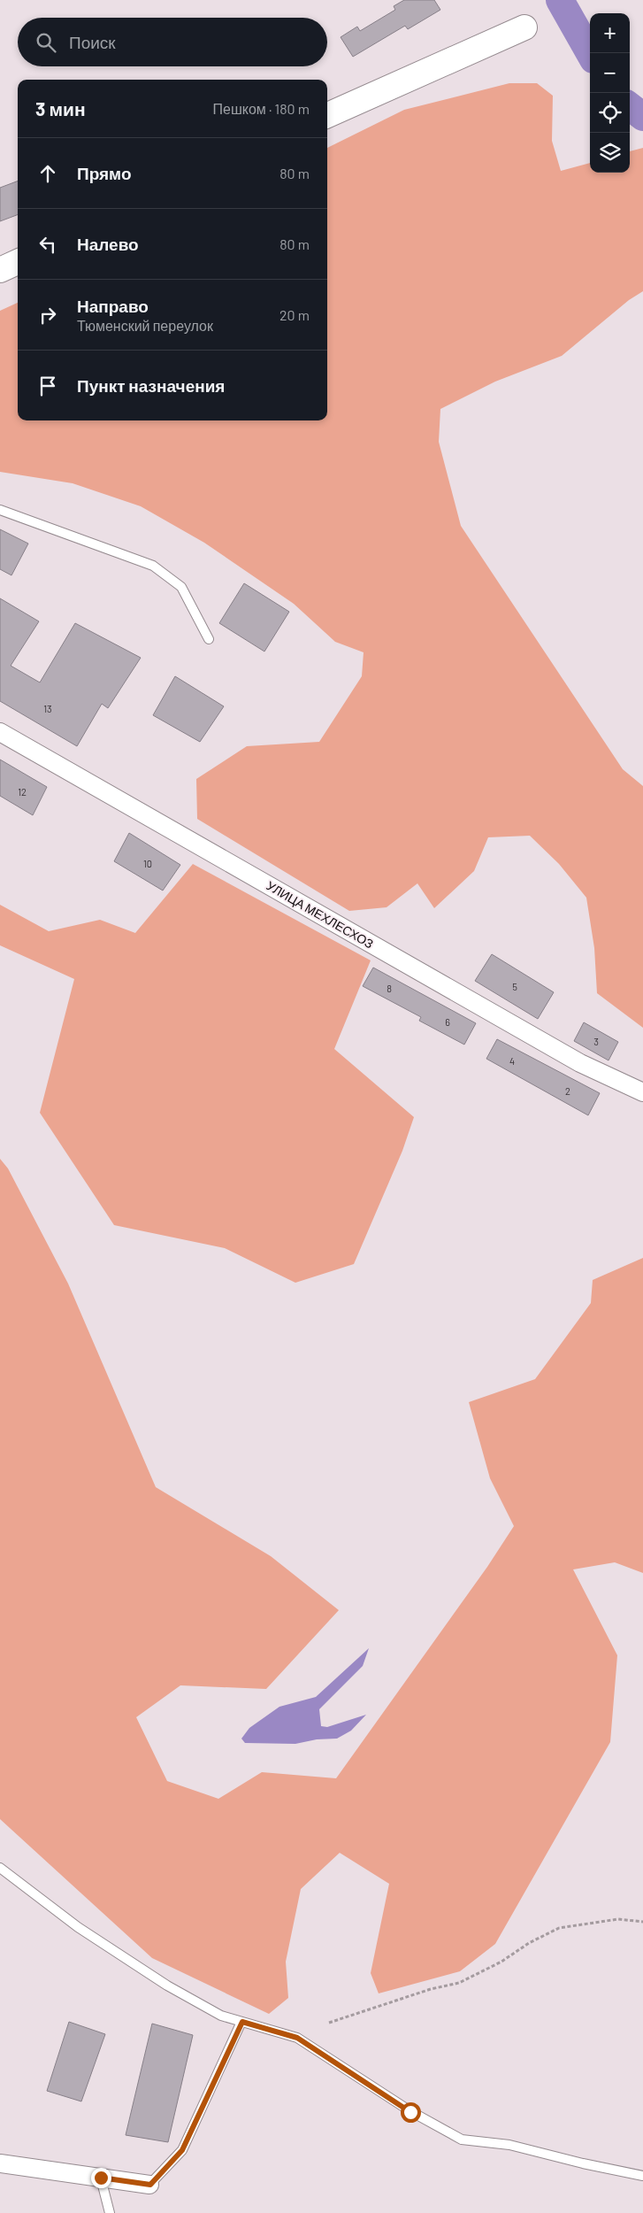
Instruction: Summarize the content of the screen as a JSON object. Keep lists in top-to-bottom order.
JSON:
{
  "streets": {
    "street": ["УЛИЦА МЕХЛЕСХОЗ"]
  },
  "house_numbers": [
    "13",
    "12",
    "10",
    "5",
    "8",
    "6",
    "3",
    "4",
    "2"
  ],
  "page": {
    "map_buttons": ["+", "−"],
    "search": "Поиск",
    "heading": ["3 мин", "Пешком · 180 m"],
    "list": [
      ["Прямо", "80 m"],
      ["Налево", "80 m"],
      ["Направо", "Тюменский переулок", "20 m"],
      "Пункт назначения"
    ]
  }
}
